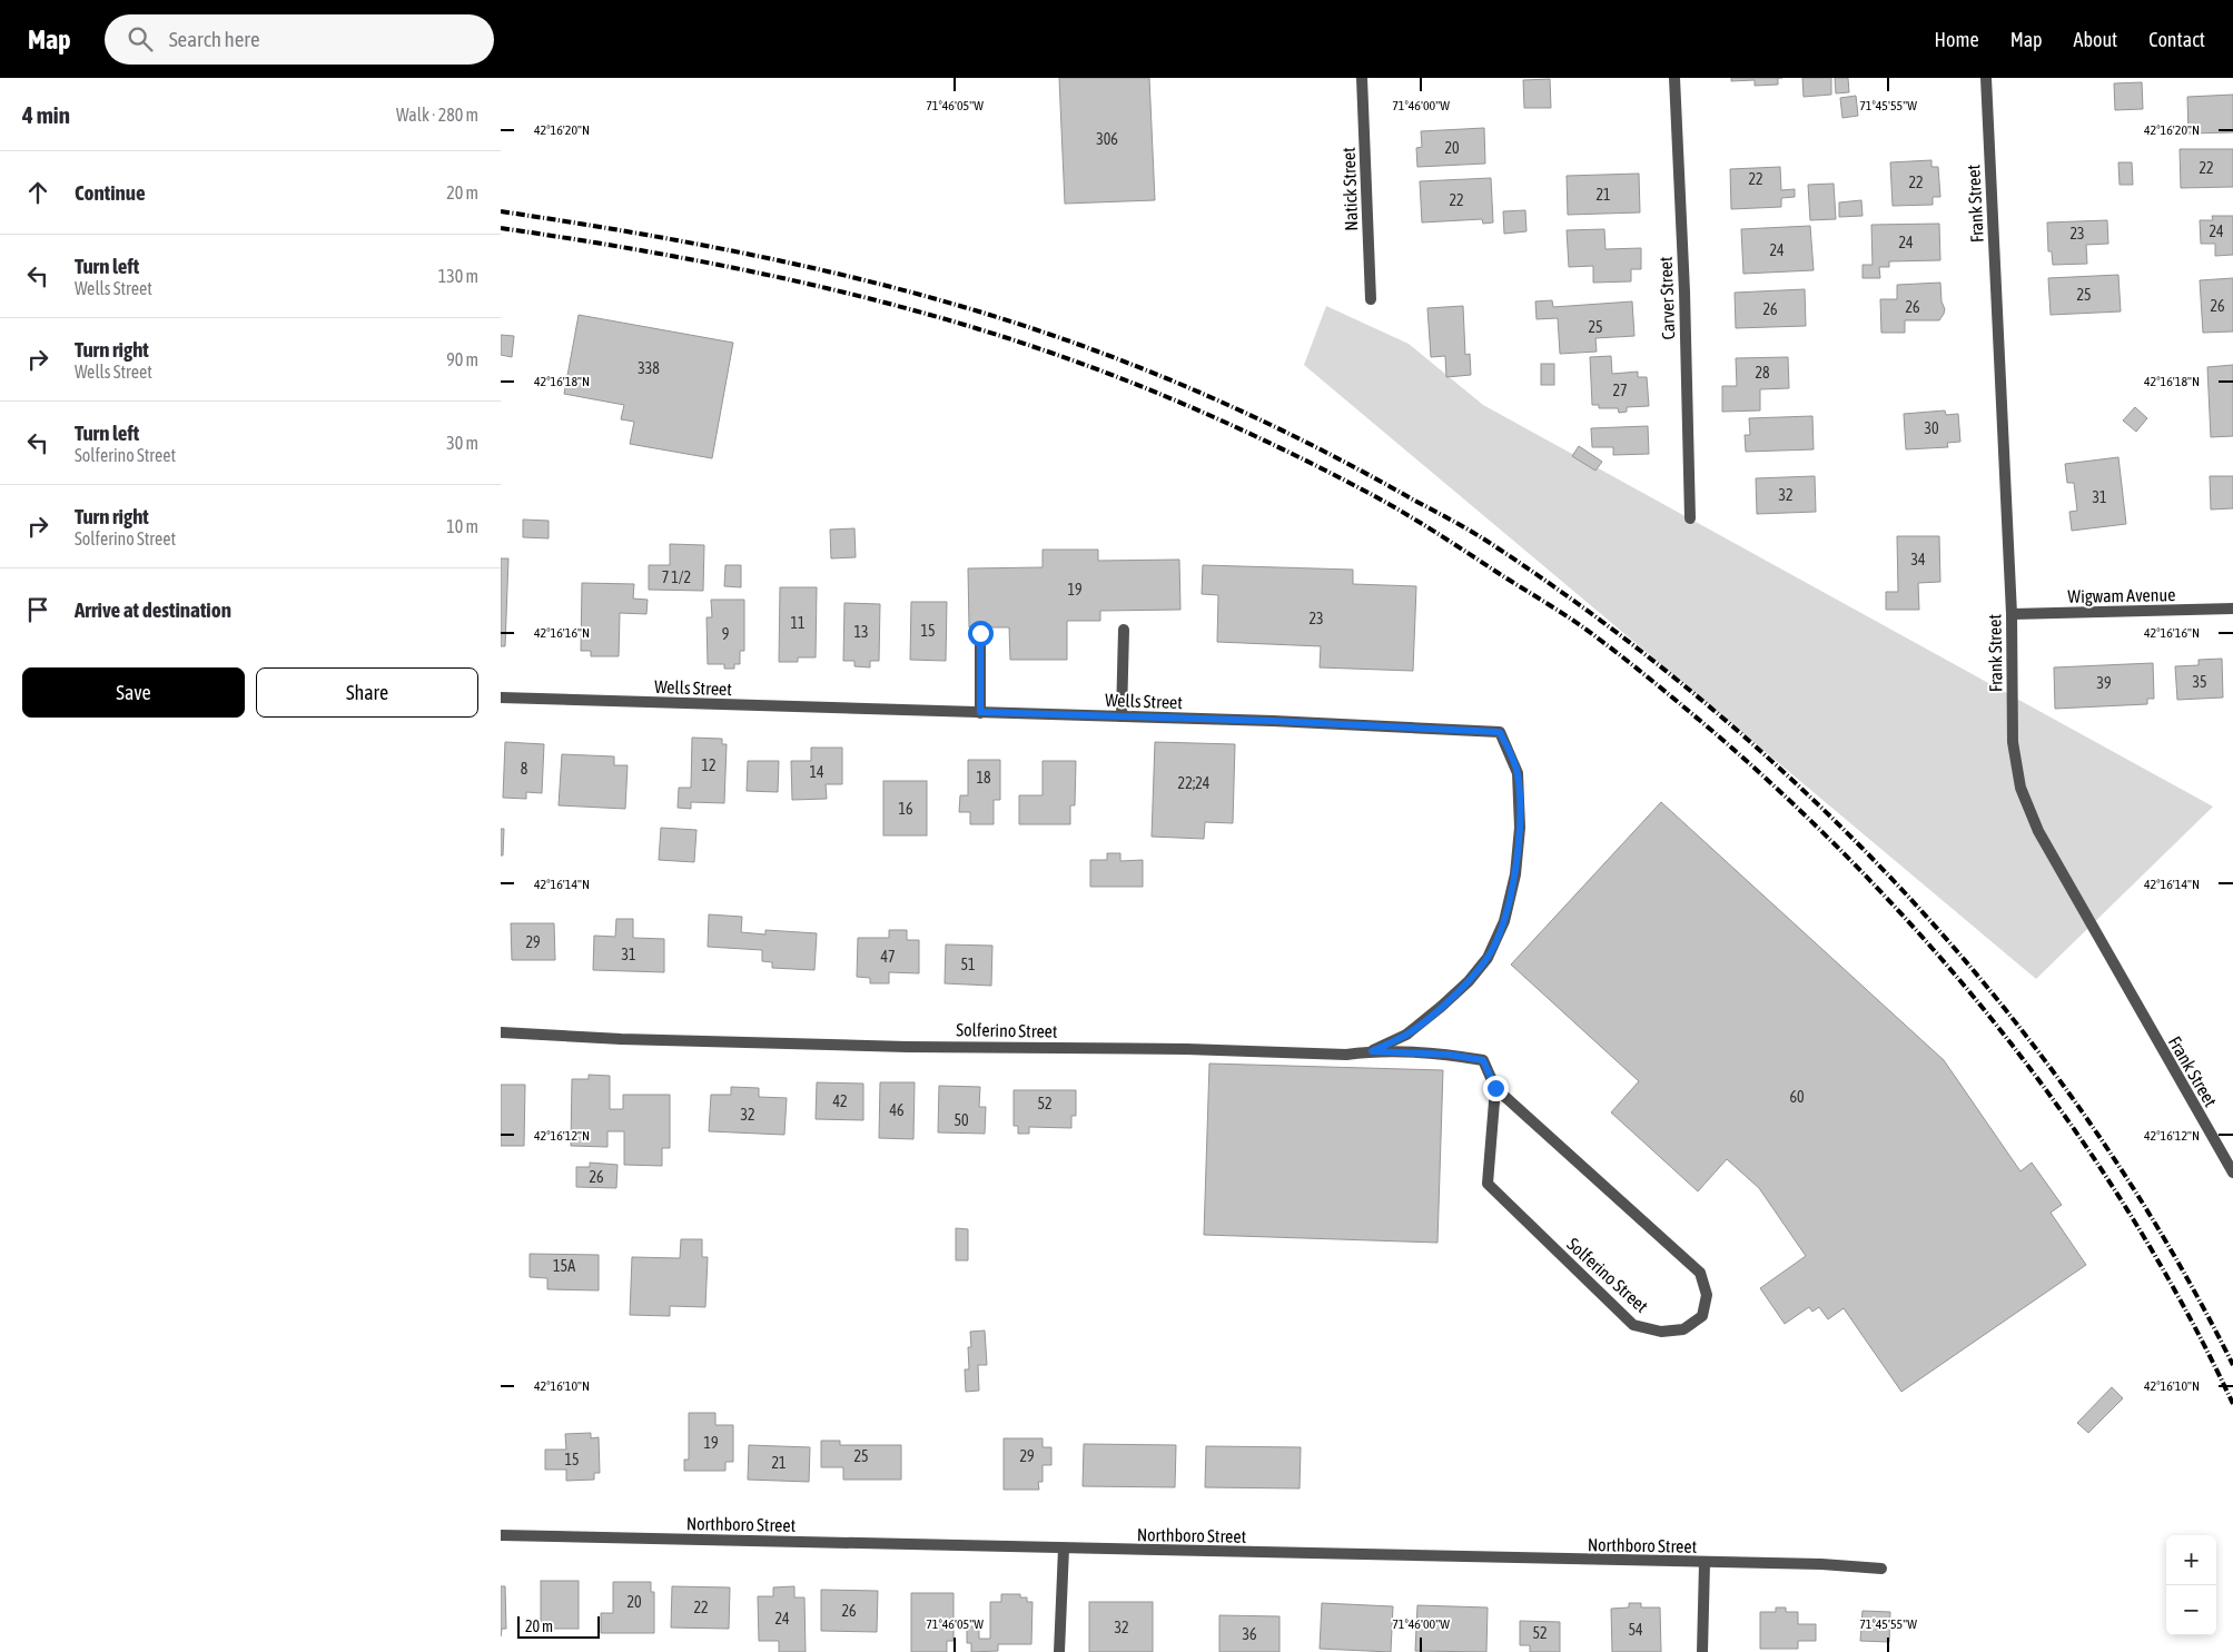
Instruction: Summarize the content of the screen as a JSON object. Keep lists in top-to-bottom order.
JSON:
{
  "streets": {
    "street": [
      "Natick Street",
      "Frank Street",
      "Carver Street",
      "Wigwam Avenue",
      "Wells Street",
      "Solferino Street",
      "Northboro Street"
    ]
  },
  "crossings": [
    ["Frank Street", "Wigwam Avenue"],
    ["Wells Street", "Solferino Street"]
  ],
  "house_numbers": [
    "306",
    "20",
    "22",
    "22",
    "22",
    "21",
    "22",
    "24",
    "23",
    "24",
    "24",
    "25",
    "26",
    "26",
    "26",
    "25",
    "338",
    "28",
    "27",
    "30",
    "32",
    "31",
    "34",
    "7 1/2",
    "19",
    "23",
    "11",
    "15",
    "13",
    "9",
    "35",
    "39",
    "12",
    "8",
    "14",
    "18",
    "22;24",
    "16",
    "29",
    "31",
    "47",
    "51",
    "60",
    "42",
    "52",
    "46",
    "32",
    "50",
    "26",
    "15A",
    "19",
    "25",
    "29",
    "15",
    "21",
    "20",
    "22",
    "26",
    "24",
    "32",
    "54",
    "52",
    "36"
  ],
  "scale_bar": "20 m",
  "page": {
    "header": "Map",
    "search": "Search here",
    "nav": [
      "Home",
      "Map",
      "About",
      "Contact"
    ],
    "heading": ["4 min", "Walk · 280 m"],
    "list": [
      ["Continue", "20 m"],
      ["Turn left", "Wells Street", "130 m"],
      ["Turn right", "Wells Street", "90 m"],
      ["Turn left", "Solferino Street", "30 m"],
      ["Turn right", "Solferino Street", "10 m"],
      "Arrive at destination"
    ],
    "buttons": ["Save", "Share"],
    "map_buttons": ["+", "−"],
    "scale": "20 m"
  },
  "coordinates": [
    "71°46'05\"W",
    "71°46'00\"W",
    "71°45'55\"W",
    "42°16'20\"N",
    "42°16'18\"N",
    "42°16'16\"N",
    "42°16'14\"N",
    "42°16'12\"N",
    "42°16'10\"N"
  ]
}
